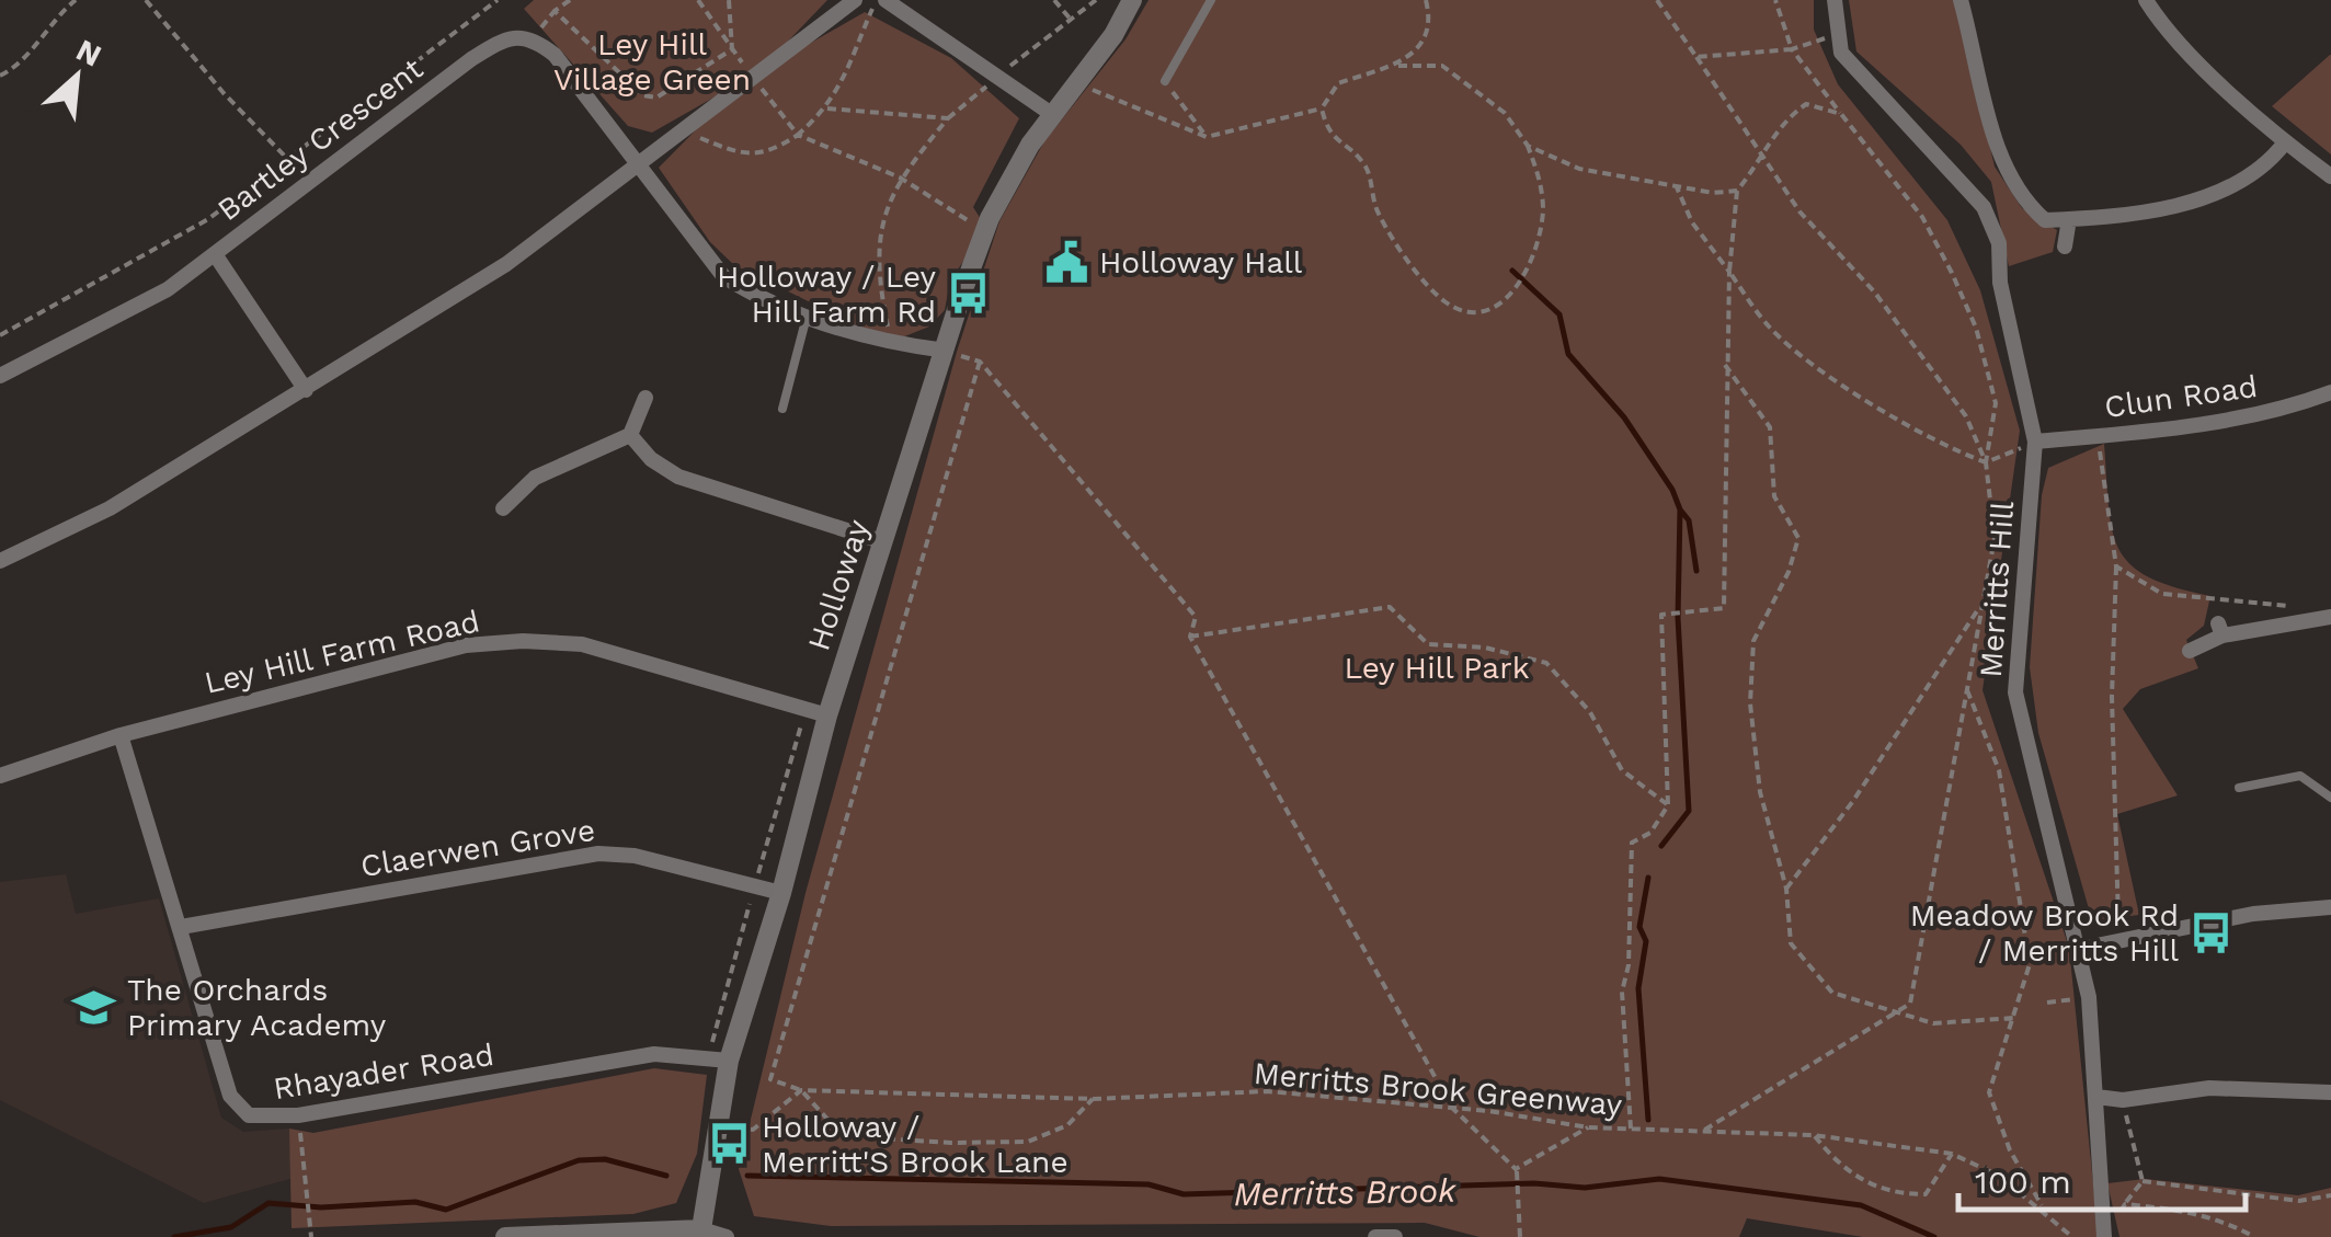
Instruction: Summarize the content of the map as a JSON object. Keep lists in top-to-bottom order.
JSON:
{
  "streets": {
    "street": [
      "Bartley Crescent",
      "Clun Road",
      "Holloway",
      "Merritts Hill",
      "Ley Hill Farm Road",
      "Claerwen Grove",
      "Rhayader Road"
    ],
    "path": ["Merritts Brook Greenway"]
  },
  "crossings": [
    ["Clun Road", "Merritts Hill"],
    ["Holloway", "Ley Hill Farm Road"],
    ["Holloway", "Claerwen Grove"],
    ["Holloway", "Rhayader Road"],
    ["Claerwen Grove", "Rhayader Road"]
  ],
  "water": ["Merritts Brook"],
  "parks": ["Ley Hill Village Green", "Ley Hill Park"],
  "places": {
    "public building": ["Holloway Hall"],
    "bus stop": ["Holloway / Ley Hill Farm Rd", "Meadow Brook Rd / Merritts Hill", "Holloway / Merritt'S Brook Lane"],
    "school or university": ["The Orchards Primary Academy"]
  },
  "scale_bar": "100 m",
  "north": "top right"
}
